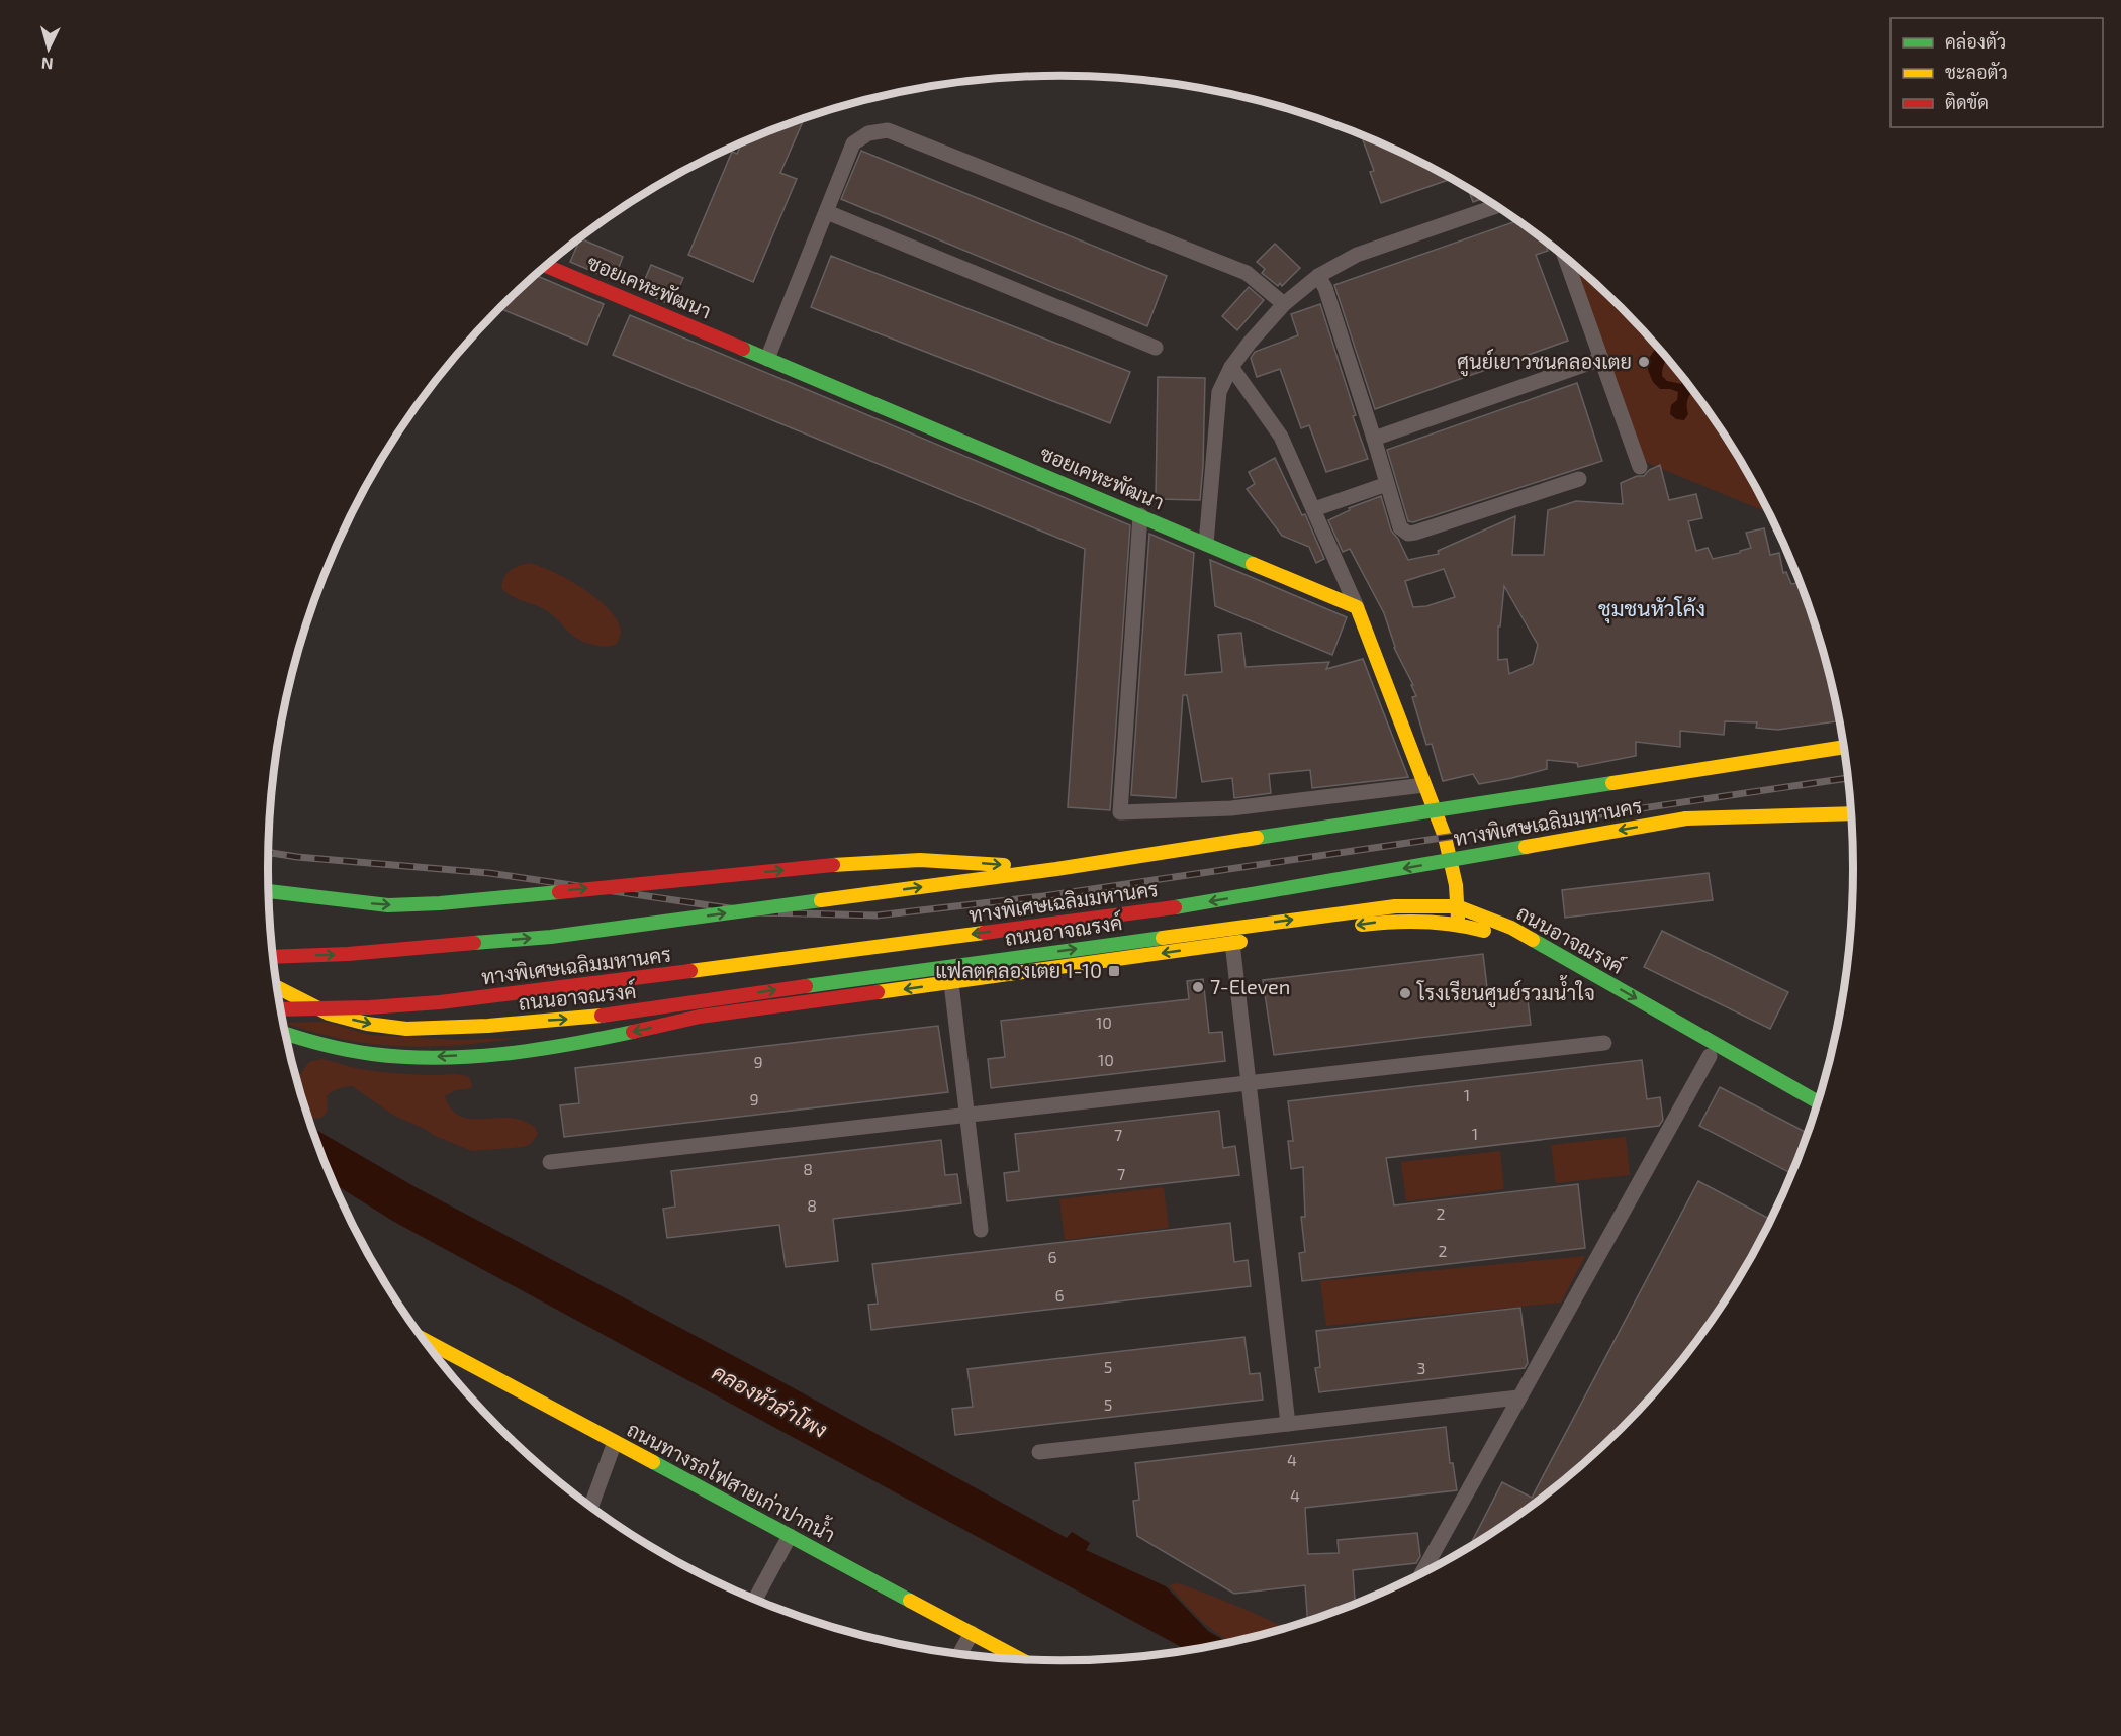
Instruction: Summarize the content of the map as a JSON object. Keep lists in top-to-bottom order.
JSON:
{
  "streets": {
    "main road": [
      "ซอยเคหะพัฒนา",
      "ทางพิเศษเฉลิมมหานคร",
      "ถนนอาจณรงค์",
      "ถนนทางรถไฟสายเก่าปากน้ำ"
    ]
  },
  "districts": ["ชุมชนหัวโค้ง"],
  "water": ["คลองหัวลำโพง"],
  "places": {
    "other": ["ศูนย์เยาวชนคลองเตย", "7-Eleven", "โรงเรียนศูนย์รวมน้ำใจ"],
    "transit": ["แฟลตคลองเตย 1-10"]
  },
  "house_numbers": [
    "10",
    "10",
    "9",
    "1",
    "9",
    "1",
    "7",
    "8",
    "7",
    "8",
    "2",
    "2",
    "6",
    "6",
    "5",
    "3",
    "5",
    "4",
    "4"
  ],
  "legend": ["คล่องตัว", "ชะลอตัว", "ติดขัด"],
  "north": "bottom"
}
